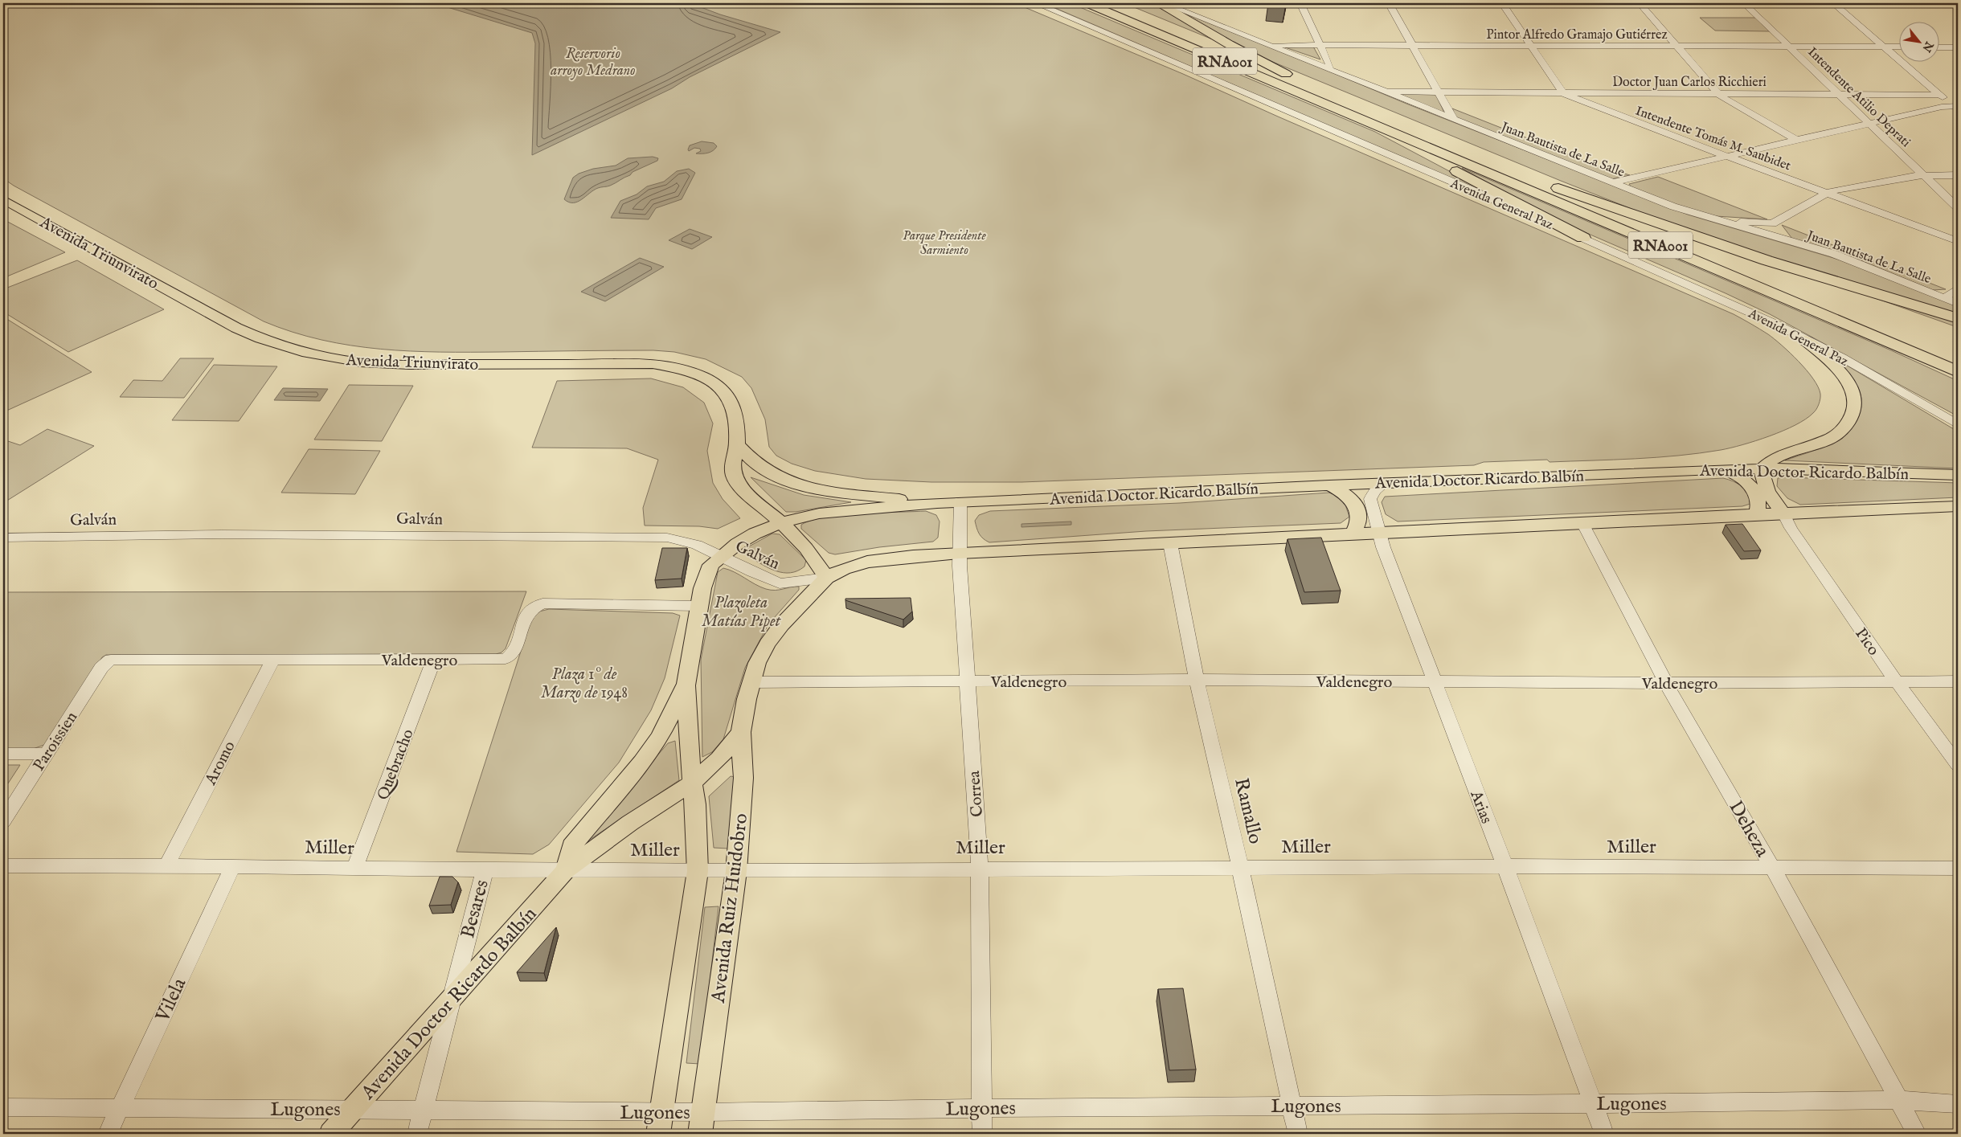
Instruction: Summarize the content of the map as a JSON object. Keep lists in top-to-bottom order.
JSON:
{
  "streets": {
    "highway": ["RNA001", "Avenida General Paz"],
    "main road": ["Avenida Triunvirato", "Avenida Doctor Ricardo Balbín", "Avenida Ruiz Huidobro"],
    "street": [
      "Pintor Alfredo Gramajo Gutiérrez",
      "Doctor Juan Carlos Ricchieri",
      "Intendente Atilio Deprati",
      "Intendente Tomás M. Saubidet",
      "Juan Bautista de La Salle",
      "Galván",
      "Pico",
      "Valdenegro",
      "Paroissien",
      "Aromo",
      "Quebracho",
      "Correa",
      "Arias",
      "Ramallo",
      "Deheza",
      "Miller",
      "Besares",
      "Vilela",
      "Lugones"
    ]
  },
  "crossings": [
    ["Pintor Alfredo Gramajo Gutiérrez", "Intendente Atilio Deprati"],
    ["Pintor Alfredo Gramajo Gutiérrez", "Juan Bautista de La Salle"],
    ["Doctor Juan Carlos Ricchieri", "Intendente Atilio Deprati"],
    ["Doctor Juan Carlos Ricchieri", "Intendente Tomás M. Saubidet"],
    ["Doctor Juan Carlos Ricchieri", "Juan Bautista de La Salle"],
    ["Avenida Triunvirato", "Avenida Doctor Ricardo Balbín"],
    ["Avenida Triunvirato", "Galván"],
    ["Avenida Doctor Ricardo Balbín", "Galván"],
    ["Avenida Doctor Ricardo Balbín", "Valdenegro"],
    ["Avenida Doctor Ricardo Balbín", "Correa"],
    ["Avenida Doctor Ricardo Balbín", "Arias"],
    ["Avenida Doctor Ricardo Balbín", "Miller"],
    ["Avenida Doctor Ricardo Balbín", "Avenida Ruiz Huidobro"],
    ["Avenida Doctor Ricardo Balbín", "Besares"],
    ["Avenida Doctor Ricardo Balbín", "Lugones"],
    ["Pico", "Valdenegro"],
    ["Valdenegro", "Paroissien"],
    ["Valdenegro", "Aromo"],
    ["Valdenegro", "Quebracho"],
    ["Valdenegro", "Correa"],
    ["Valdenegro", "Arias"],
    ["Valdenegro", "Ramallo"],
    ["Valdenegro", "Deheza"],
    ["Valdenegro", "Avenida Ruiz Huidobro"],
    ["Aromo", "Miller"],
    ["Quebracho", "Miller"],
    ["Correa", "Miller"],
    ["Correa", "Lugones"],
    ["Arias", "Miller"],
    ["Arias", "Lugones"],
    ["Ramallo", "Miller"],
    ["Ramallo", "Lugones"],
    ["Deheza", "Miller"],
    ["Deheza", "Lugones"],
    ["Miller", "Avenida Ruiz Huidobro"],
    ["Miller", "Besares"],
    ["Miller", "Vilela"],
    ["Avenida Ruiz Huidobro", "Lugones"],
    ["Besares", "Lugones"],
    ["Vilela", "Lugones"]
  ],
  "water": ["Reservorio arroyo Medrano"],
  "parks": ["Parque Presidente Sarmiento", "Plazoleta Matías Pipet", "Plaza 1º de Marzo de 1948"],
  "north": "bottom right"
}
